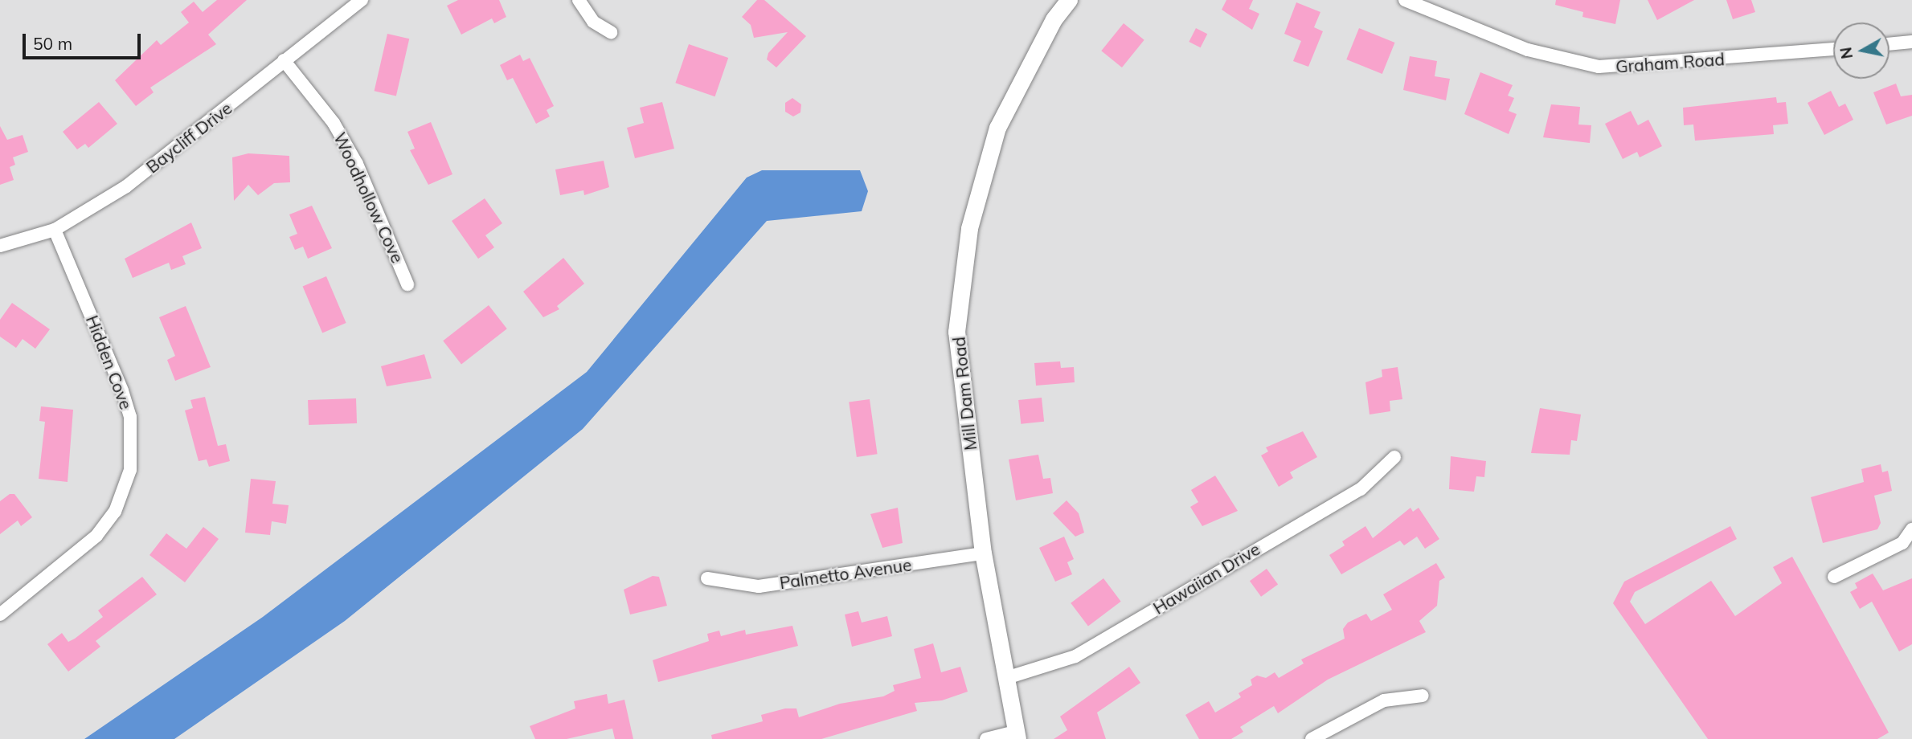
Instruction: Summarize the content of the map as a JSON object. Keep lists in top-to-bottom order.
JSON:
{
  "streets": {
    "street": [
      "Graham Road",
      "Baycliff Drive",
      "Woodhollow Cove",
      "Hidden Cove",
      "Mill Dam Road",
      "Palmetto Avenue",
      "Hawaiian Drive"
    ]
  },
  "crossings": [
    ["Baycliff Drive", "Woodhollow Cove"],
    ["Baycliff Drive", "Hidden Cove"],
    ["Mill Dam Road", "Palmetto Avenue"],
    ["Mill Dam Road", "Hawaiian Drive"]
  ],
  "scale_bar": "50 m",
  "north": "left"
}
